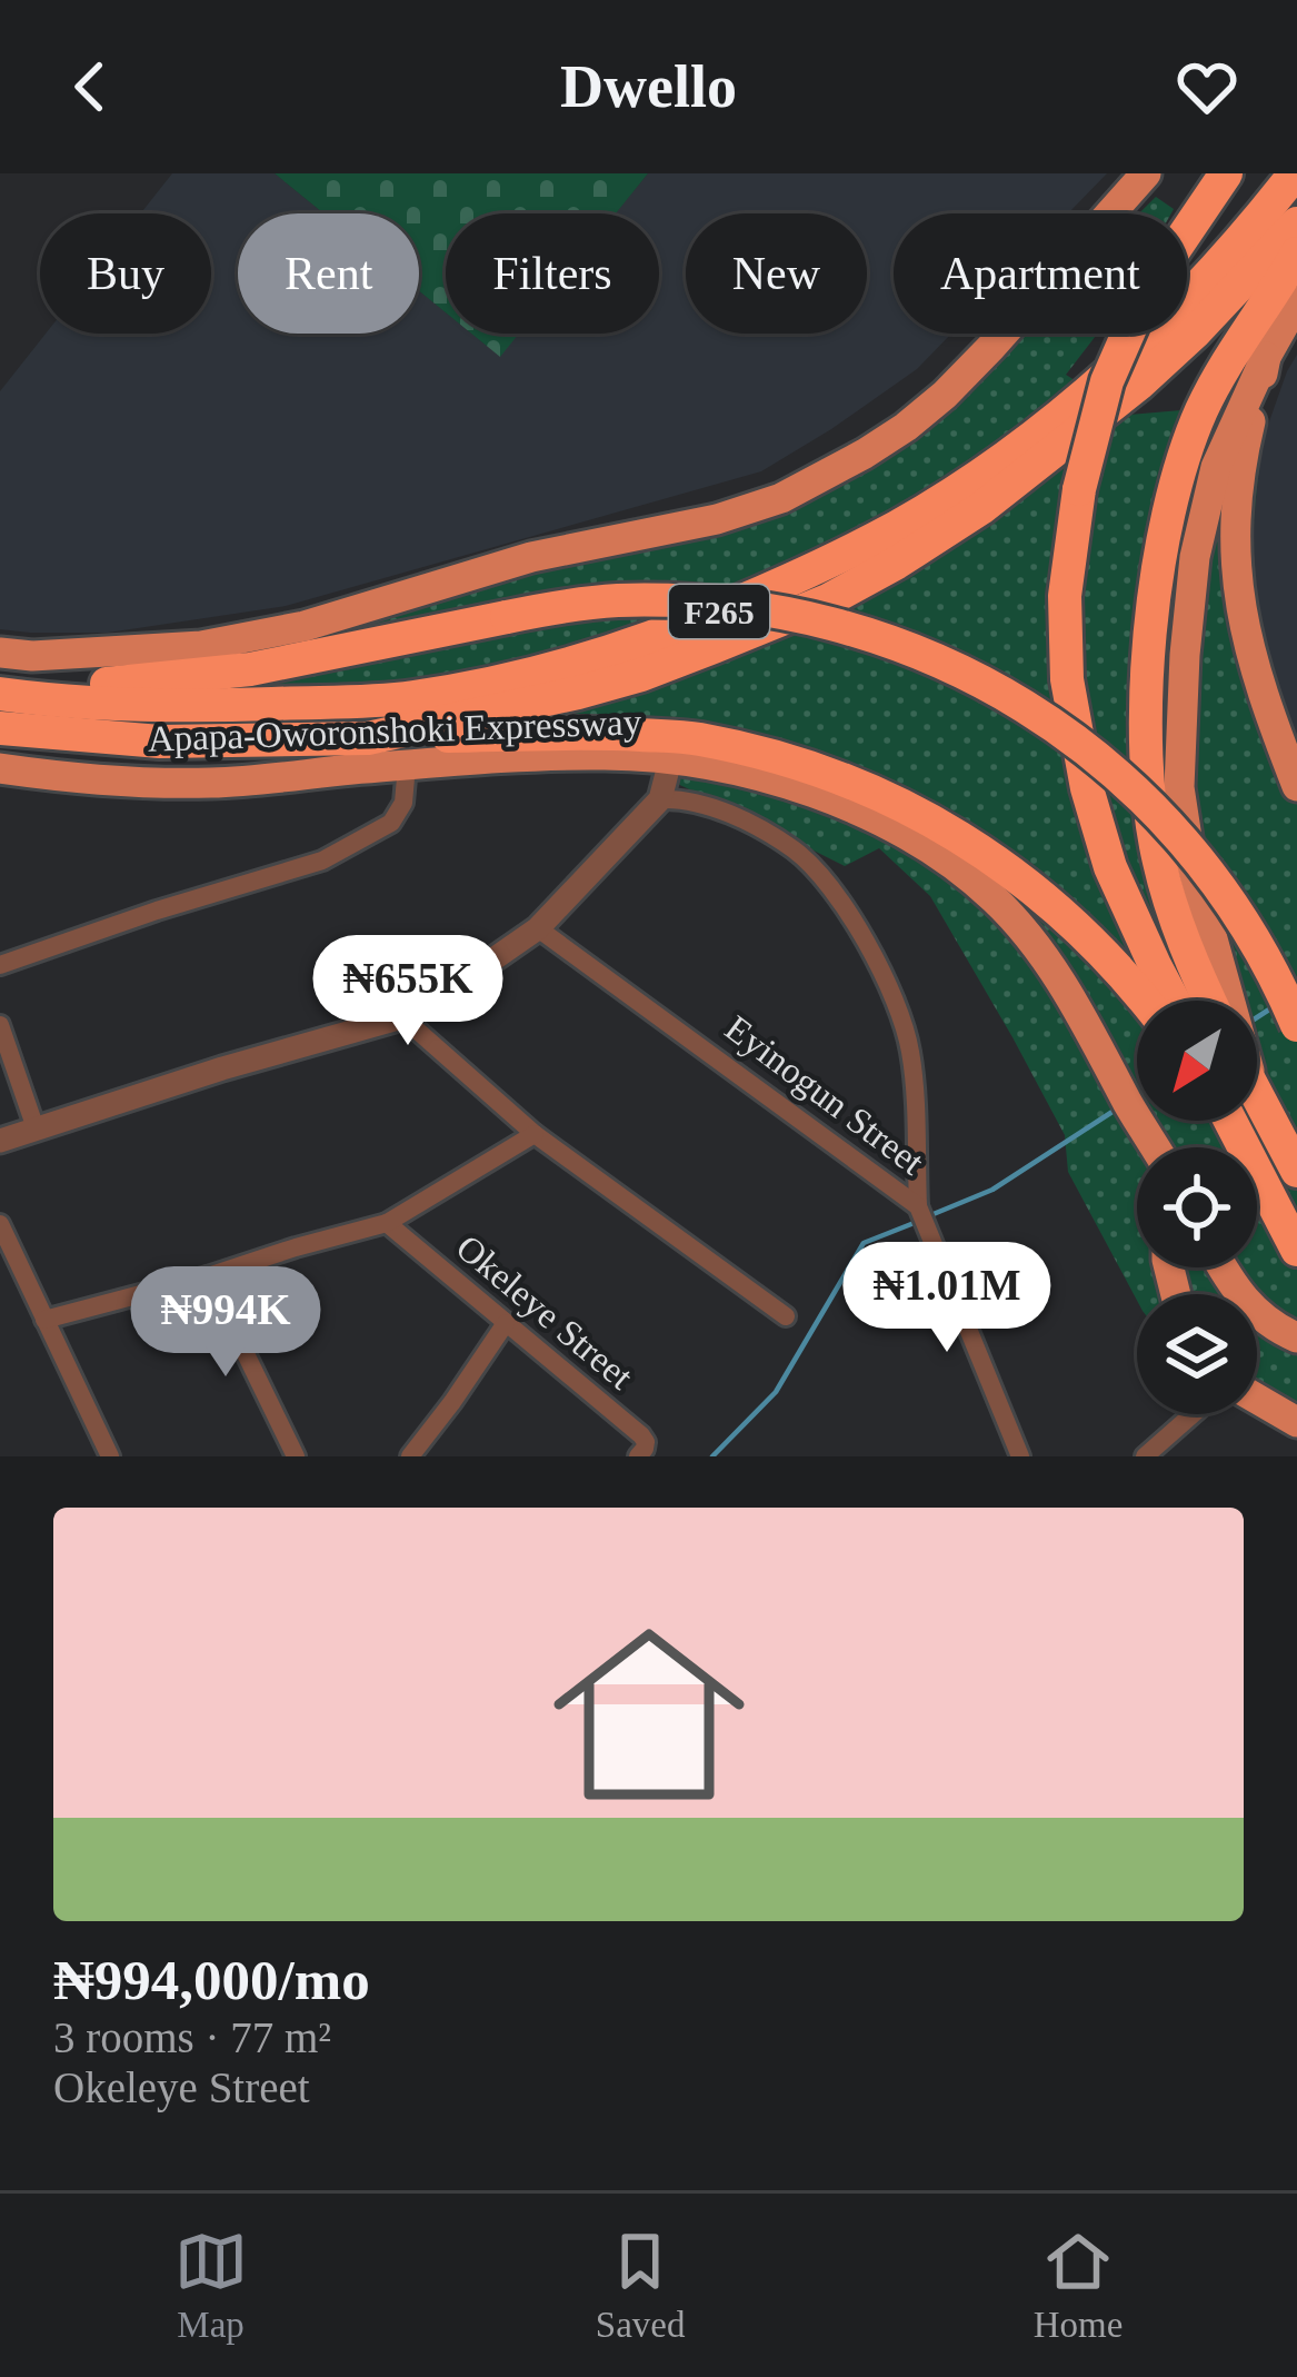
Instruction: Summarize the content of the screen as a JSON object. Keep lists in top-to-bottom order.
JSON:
{
  "streets": {
    "highway": ["F265", "Apapa-Oworonshoki Expressway"],
    "street": ["Eyinogun Street", "Okeleye Street"]
  },
  "north": "bottom left",
  "page": {
    "header": "Dwello",
    "chip": [
      "Buy",
      "Rent",
      "Filters",
      "New",
      "Apartment"
    ],
    "price": ["₦655K", "₦1.01M", "₦994K"],
    "list": [
      {
        "name": "₦994,000/mo",
        "note": "3 rooms · 77 m² · Okeleye Street"
      }
    ],
    "tabs": ["Map", "Saved", "Home"]
  }
}
